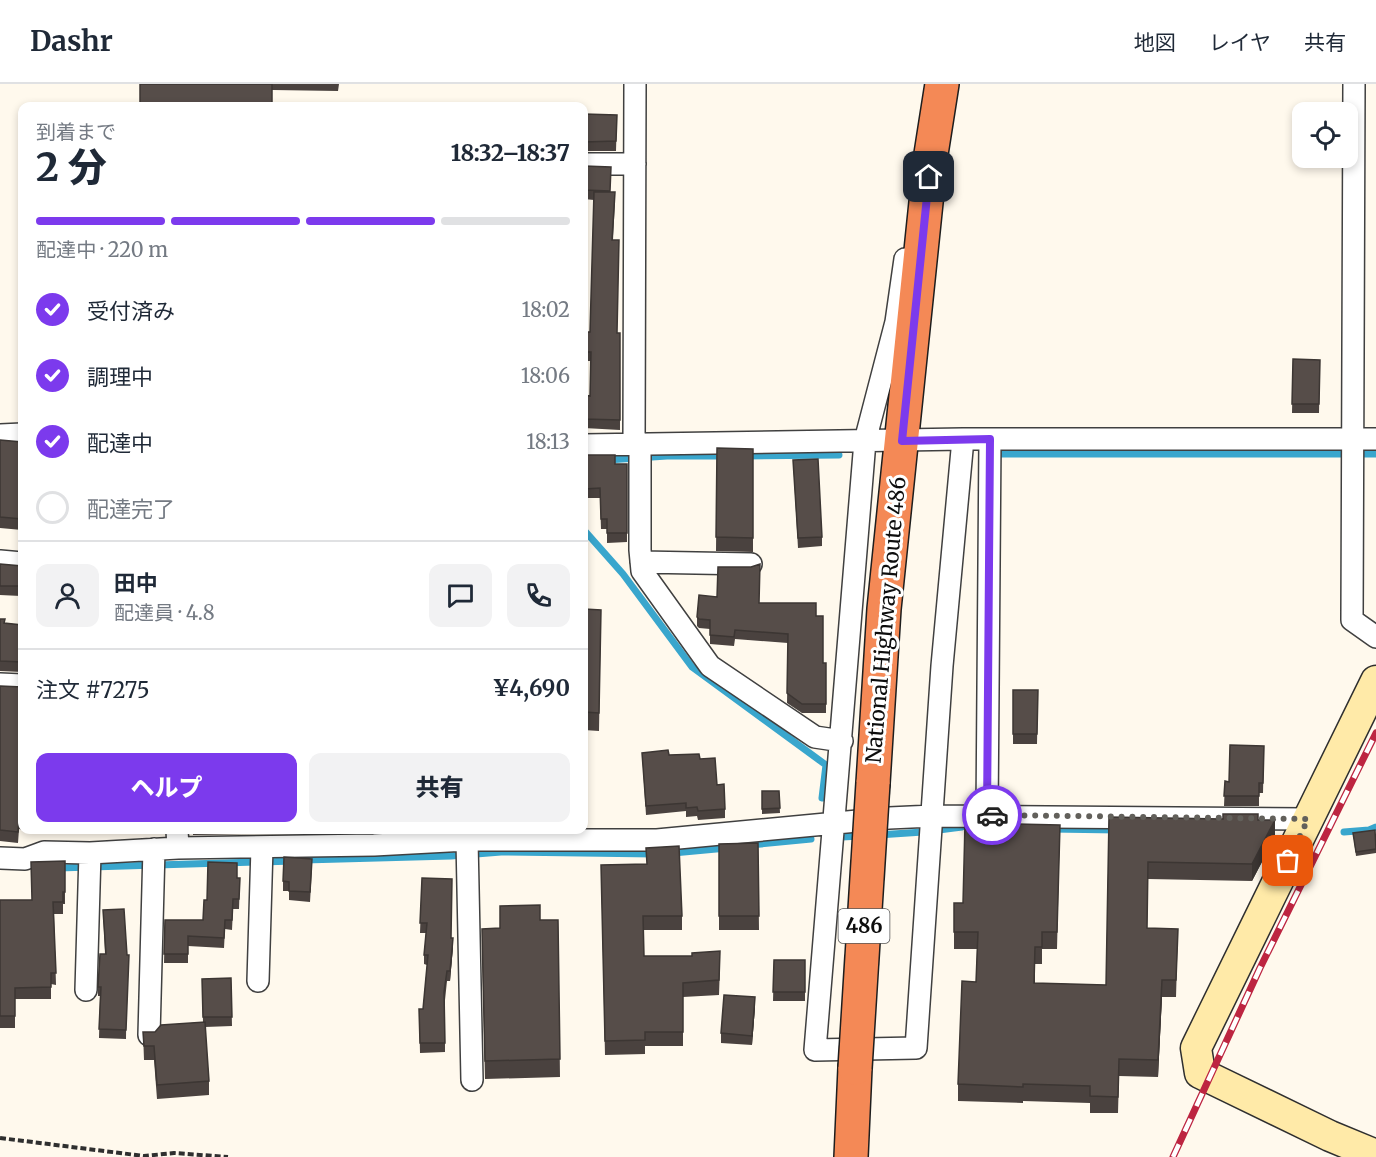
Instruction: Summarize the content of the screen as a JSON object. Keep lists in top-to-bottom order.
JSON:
{
  "streets": {
    "highway": ["National Highway Route 486", "486"]
  },
  "page": {
    "header": "Dashr",
    "nav": ["地図", "レイヤ", "共有"],
    "heading": ["2 分", "到着まで", "18:32–18:37"],
    "panel": [
      "田中",
      "配達員 · 4.8",
      "注文 #7275",
      "¥4,690"
    ],
    "bar": "配達中 · 220 m",
    "list": [
      ["受付済み", "18:02"],
      ["調理中", "18:06"],
      ["配達中", "18:13"],
      "配達完了"
    ],
    "buttons": ["ヘルプ", "共有"]
  }
}
